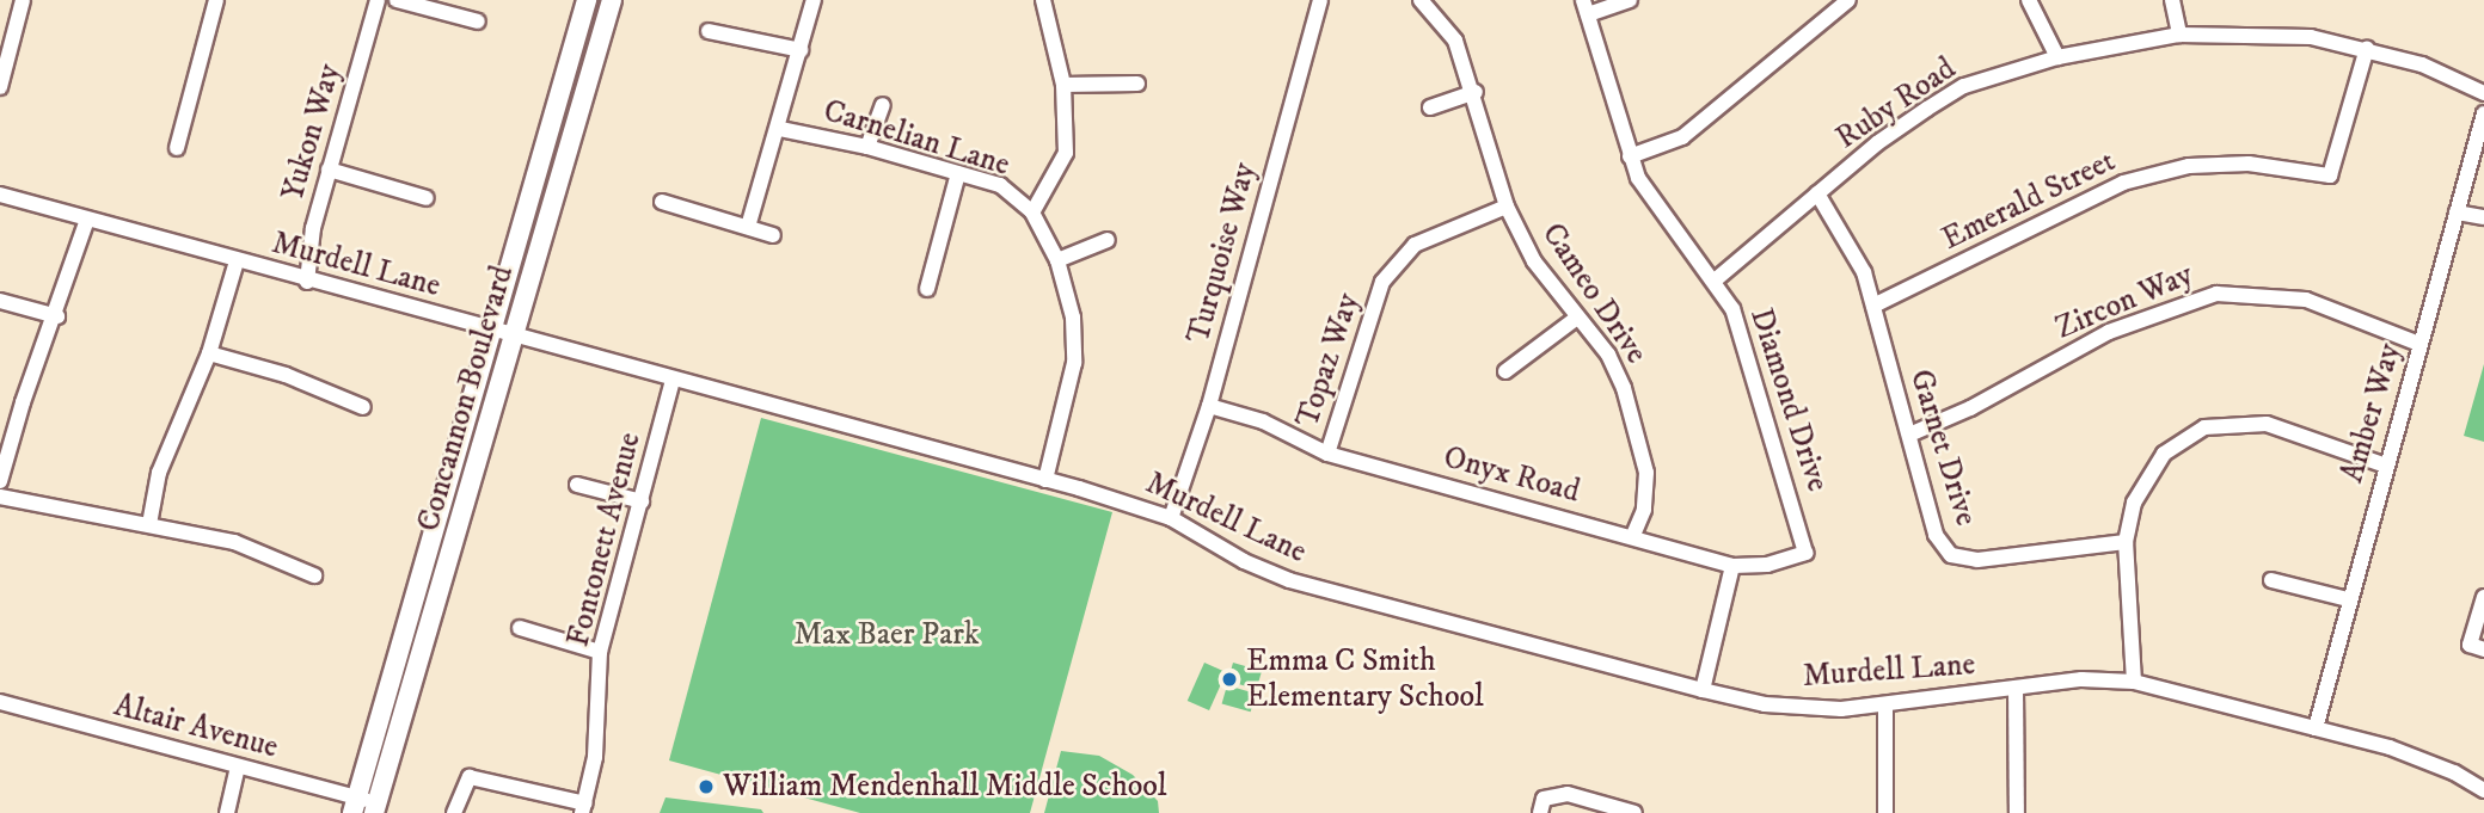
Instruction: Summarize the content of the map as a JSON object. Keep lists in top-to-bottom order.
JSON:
{
  "streets": {
    "main road": ["Concannon Boulevard"],
    "street": [
      "Ruby Road",
      "Yukon Way",
      "Carnelian Lane",
      "Emerald Street",
      "Turquoise Way",
      "Murdell Lane",
      "Cameo Drive",
      "Zircon Way",
      "Topaz Way",
      "Diamond Drive",
      "Amber Way",
      "Garnet Drive",
      "Onyx Road",
      "Fontonett Avenue",
      "Altair Avenue"
    ]
  },
  "crossings": [
    ["Ruby Road", "Emerald Street"],
    ["Ruby Road", "Diamond Drive"],
    ["Ruby Road", "Garnet Drive"],
    ["Yukon Way", "Murdell Lane"],
    ["Emerald Street", "Garnet Drive"],
    ["Turquoise Way", "Murdell Lane"],
    ["Turquoise Way", "Onyx Road"],
    ["Murdell Lane", "Concannon Boulevard"],
    ["Murdell Lane", "Amber Way"],
    ["Murdell Lane", "Fontonett Avenue"],
    ["Cameo Drive", "Topaz Way"],
    ["Cameo Drive", "Onyx Road"],
    ["Zircon Way", "Amber Way"],
    ["Zircon Way", "Garnet Drive"],
    ["Topaz Way", "Onyx Road"],
    ["Concannon Boulevard", "Altair Avenue"],
    ["Diamond Drive", "Onyx Road"]
  ],
  "parks": ["Max Baer Park"],
  "places": ["Emma C Smith Elementary School", "William Mendenhall Middle School"]
}
